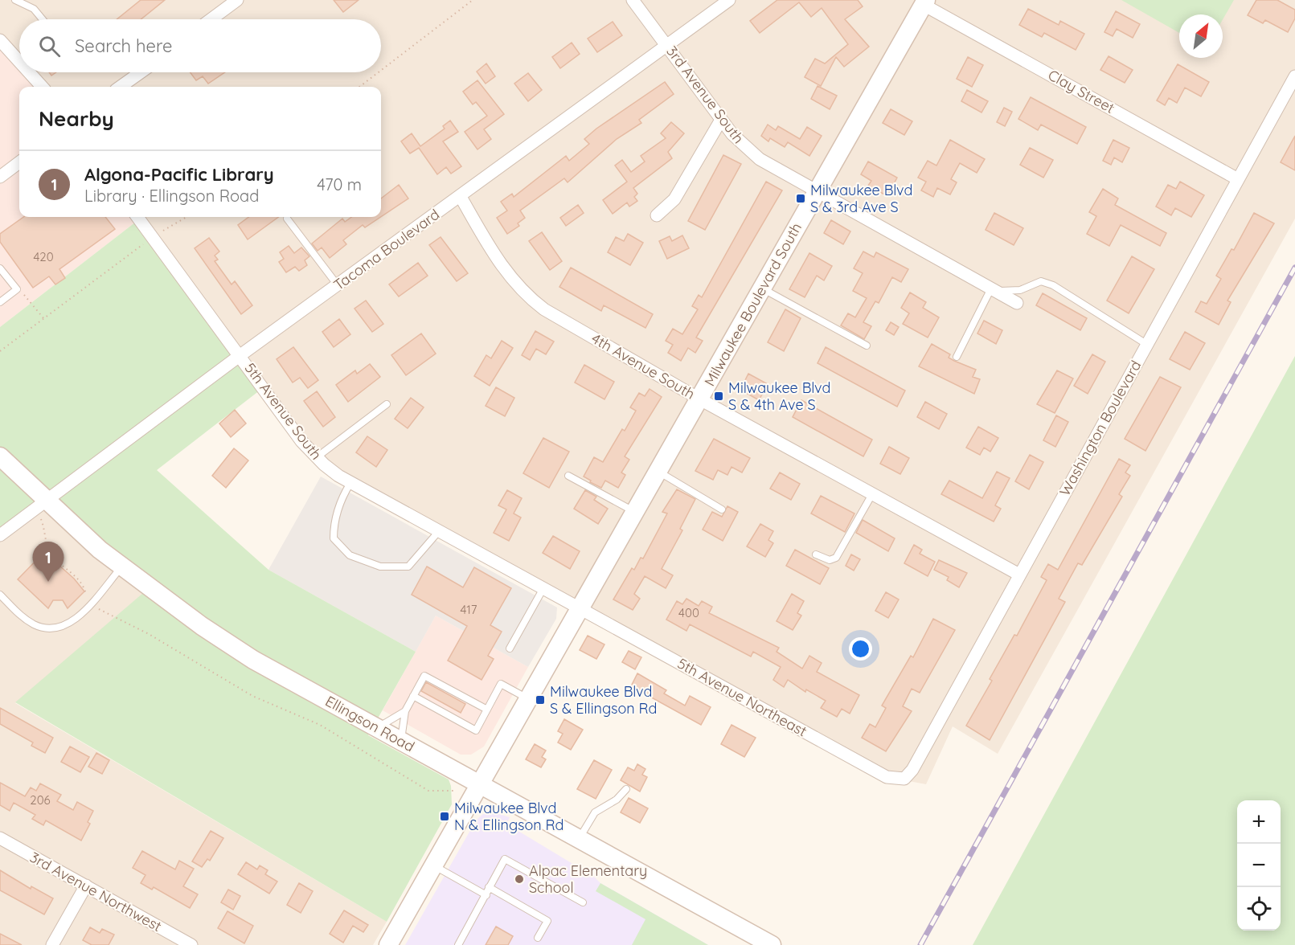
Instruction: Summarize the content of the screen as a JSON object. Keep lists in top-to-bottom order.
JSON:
{
  "streets": {
    "street": [
      "Clay Street",
      "3rd Avenue South",
      "Tacoma Boulevard",
      "Milwaukee Boulevard South",
      "4th Avenue South",
      "5th Avenue South",
      "Washington Boulevard",
      "5th Avenue Northeast",
      "Ellingson Road",
      "3rd Avenue Northwest"
    ]
  },
  "crossings": [
    ["Clay Street", "Milwaukee Boulevard South"],
    ["Clay Street", "Washington Boulevard"],
    ["3rd Avenue South", "Tacoma Boulevard"],
    ["3rd Avenue South", "Milwaukee Boulevard South"],
    ["Tacoma Boulevard", "4th Avenue South"],
    ["Tacoma Boulevard", "5th Avenue South"],
    ["Tacoma Boulevard", "Ellingson Road"],
    ["Milwaukee Boulevard South", "4th Avenue South"],
    ["Milwaukee Boulevard South", "5th Avenue South"],
    ["Milwaukee Boulevard South", "5th Avenue Northeast"],
    ["Milwaukee Boulevard South", "Ellingson Road"],
    ["4th Avenue South", "Washington Boulevard"],
    ["5th Avenue South", "5th Avenue Northeast"],
    ["Washington Boulevard", "5th Avenue Northeast"]
  ],
  "places": {
    "transit": [
      "Milwaukee Blvd S & 3rd Ave S",
      "Milwaukee Blvd S & 4th Ave S",
      "Milwaukee Blvd S & Ellingson Rd",
      "Milwaukee Blvd N & Ellingson Rd"
    ],
    "other": ["Alpac Elementary School"]
  },
  "house_numbers": [
    "420",
    "417",
    "400",
    "206"
  ],
  "north": "top right",
  "page": {
    "search": "Search here",
    "heading": "Nearby",
    "list": [
      {
        "mark": "1",
        "name": "Algona-Pacific Library",
        "note": "Library · Ellingson Road",
        "value": "470 m"
      }
    ],
    "pins": "1",
    "map_buttons": ["+", "−"]
  }
}
